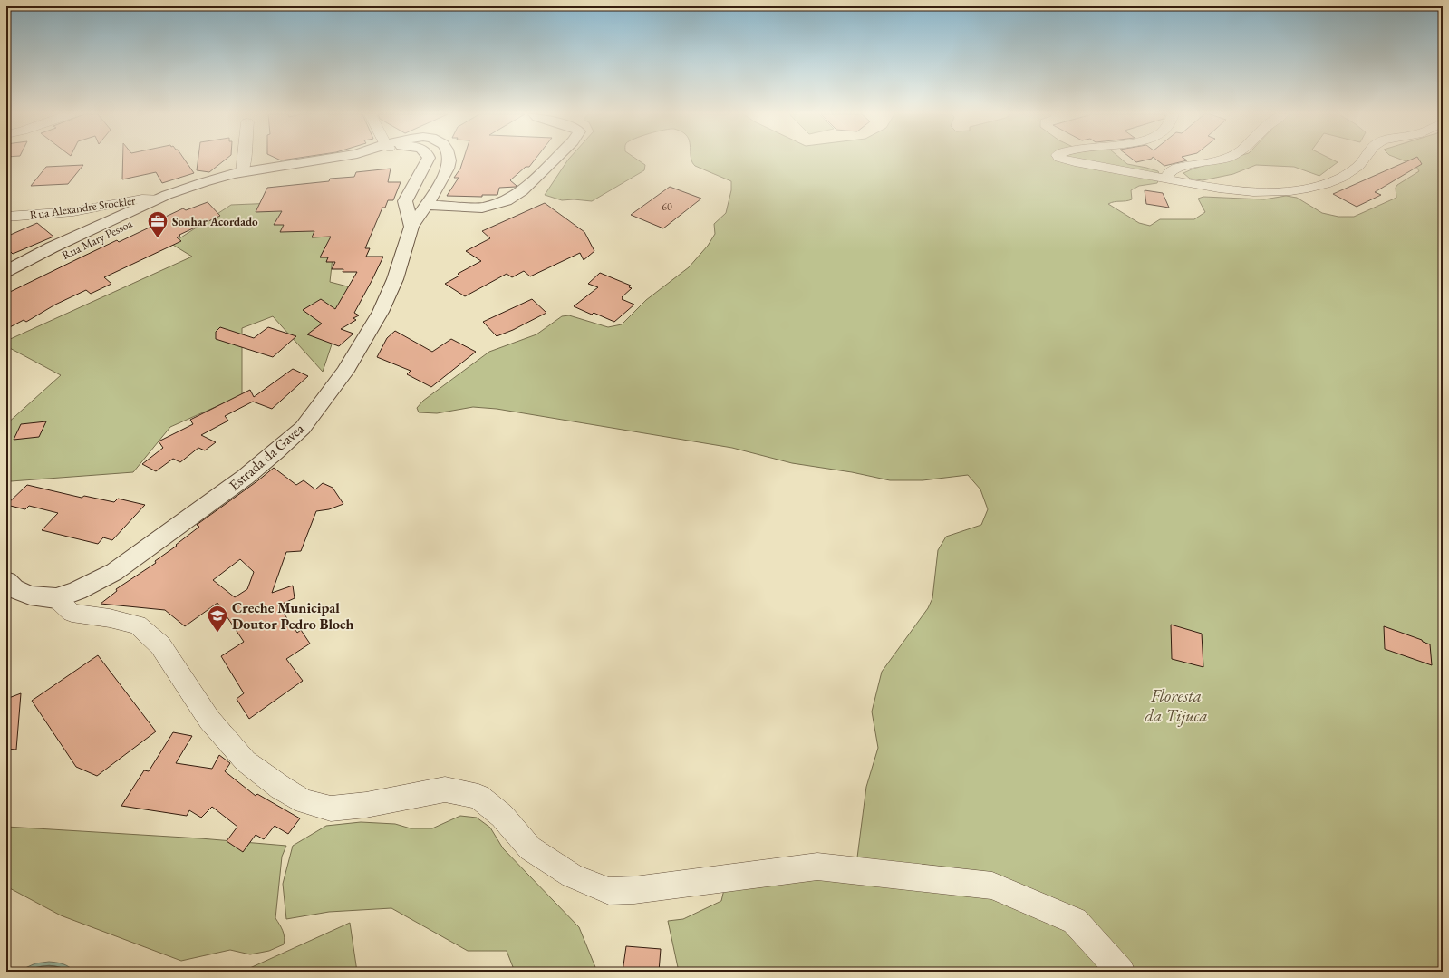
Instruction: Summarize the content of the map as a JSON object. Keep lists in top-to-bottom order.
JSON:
{
  "streets": {
    "street": ["Rua Alexandre Stockler", "Rua Mary Pessoa", "Estrada da Gávea"]
  },
  "crossings": [
    ["Rua Alexandre Stockler", "Rua Mary Pessoa"]
  ],
  "parks": ["Floresta da Tijuca"],
  "places": {
    "office": ["Sonhar Acordado"],
    "school or university": ["Creche Municipal Doutor Pedro Bloch"]
  },
  "house_numbers": ["60"]
}
